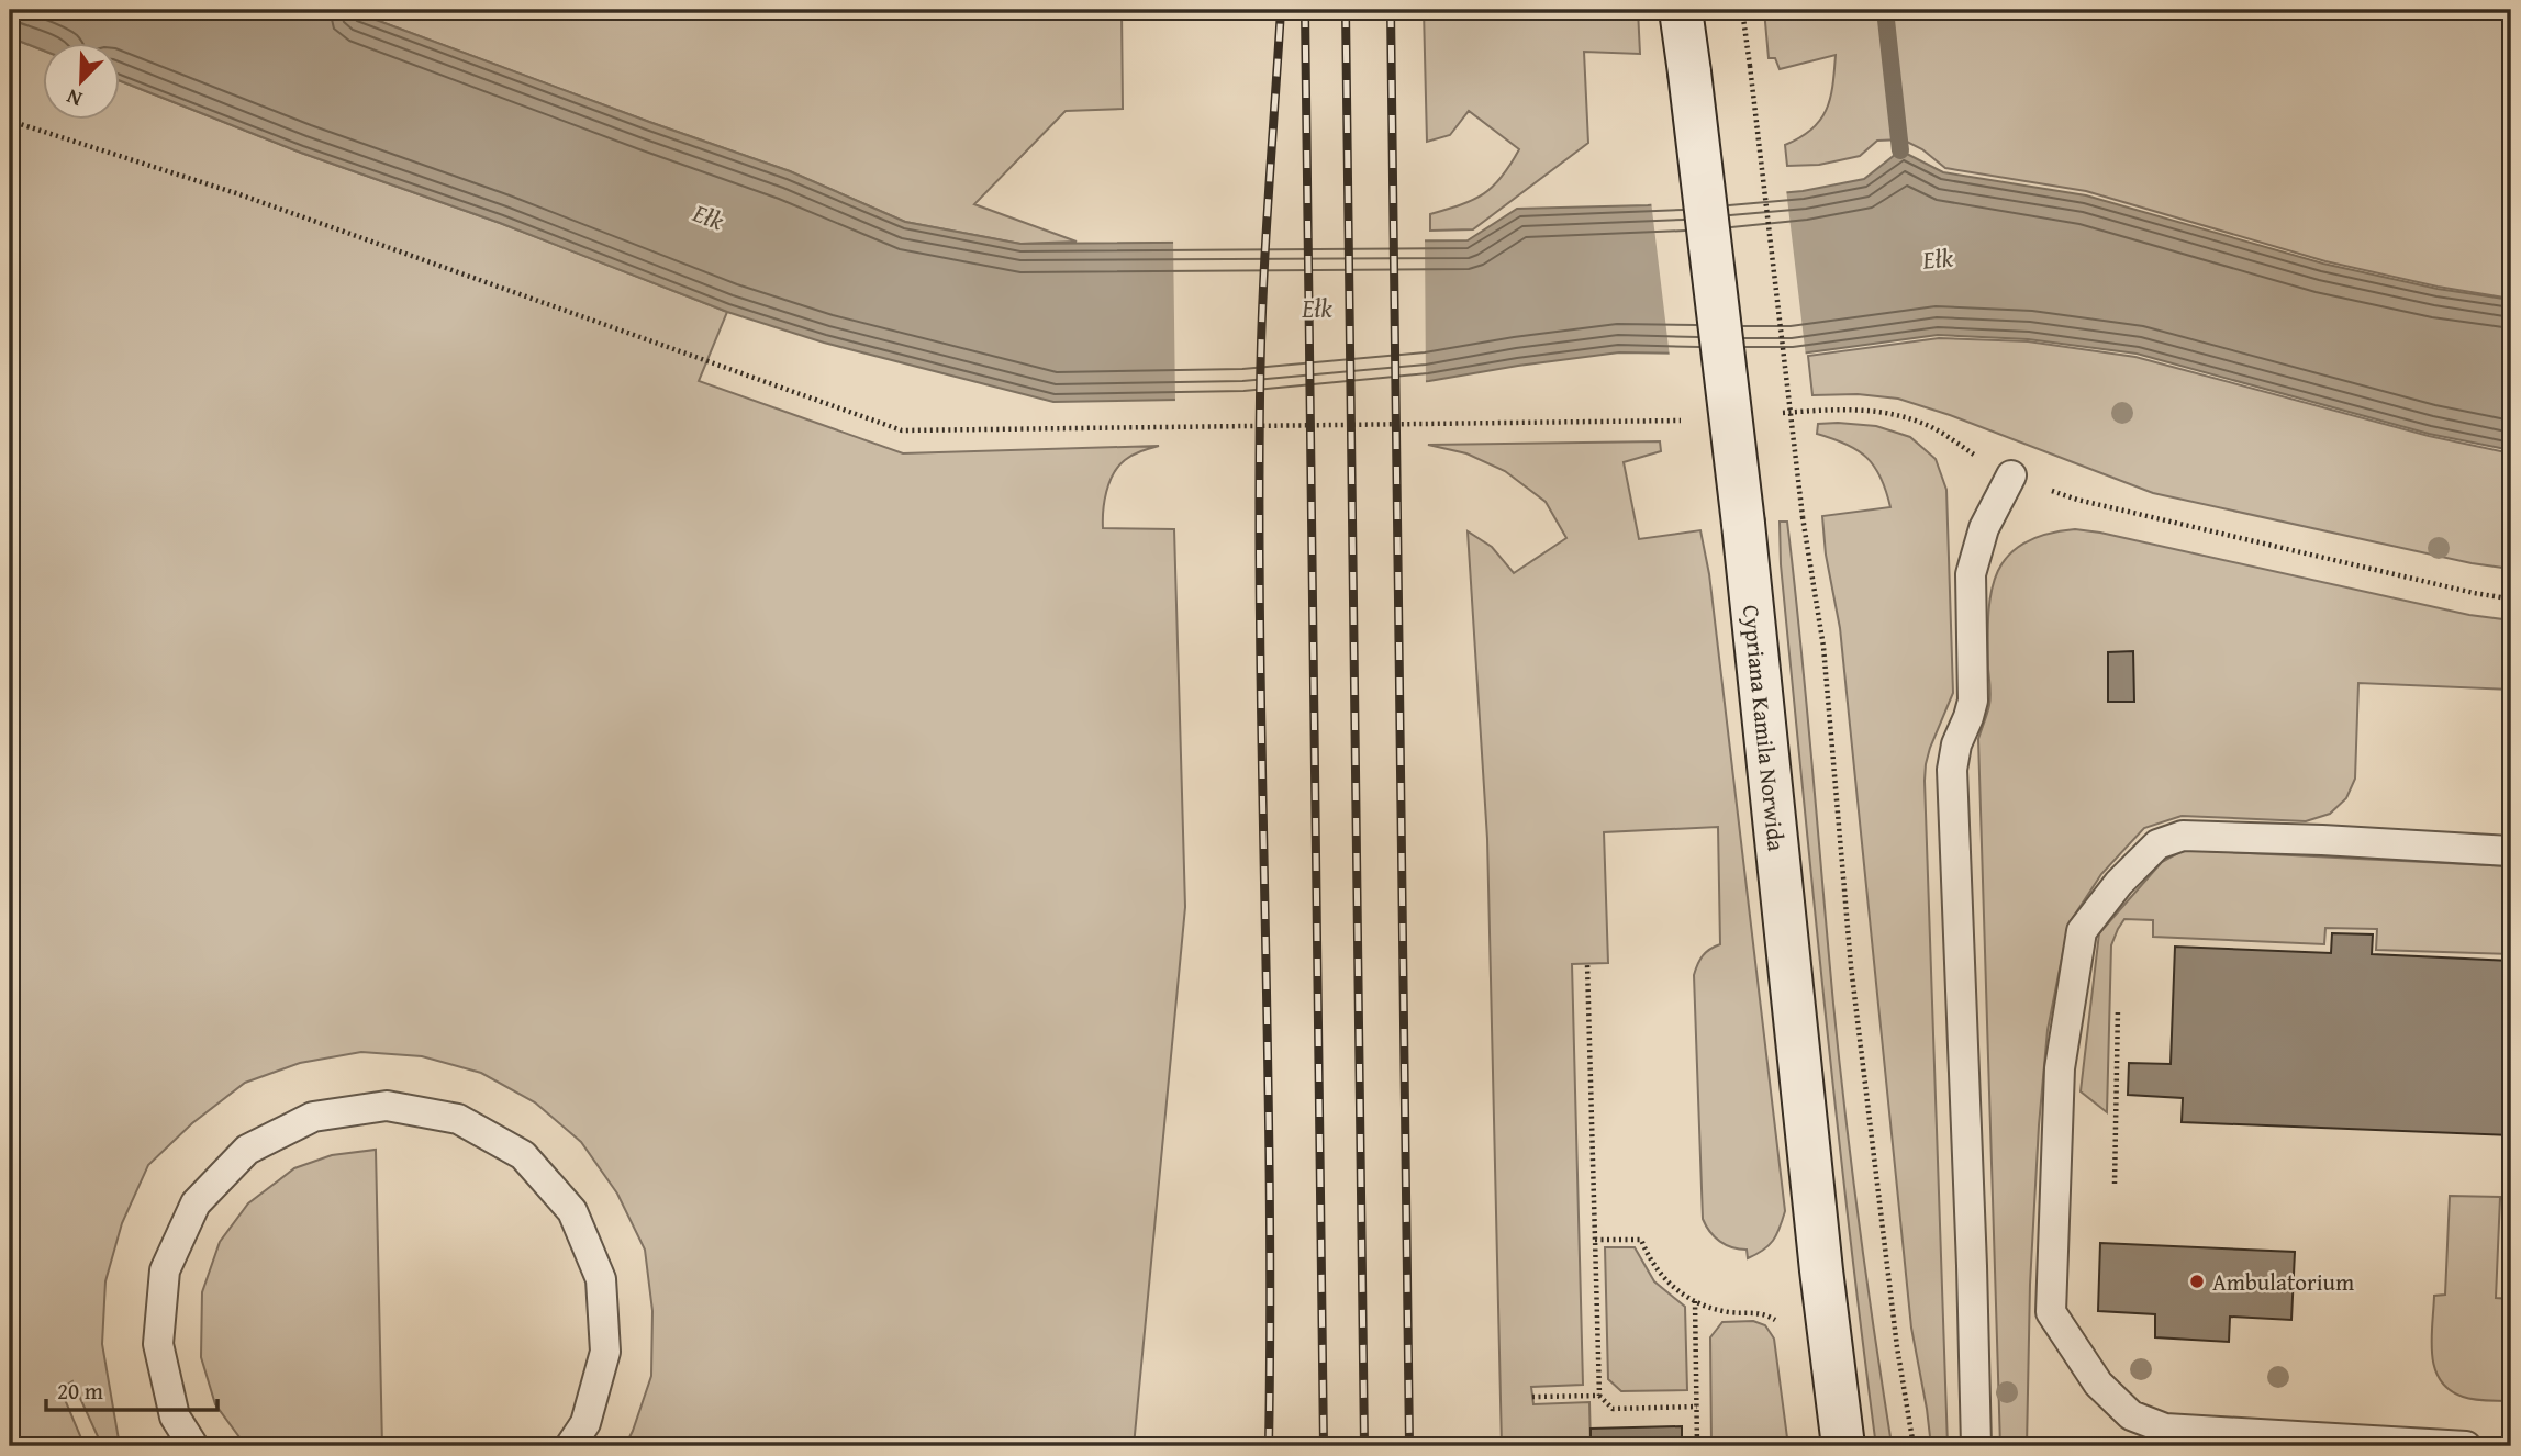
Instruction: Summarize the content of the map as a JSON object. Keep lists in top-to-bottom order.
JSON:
{
  "streets": {
    "street": ["Cypriana Kamila Norwida"]
  },
  "water": ["Ełk"],
  "places": ["Ambulatorium"],
  "scale_bar": "20 m",
  "north": "bottom left"
}
